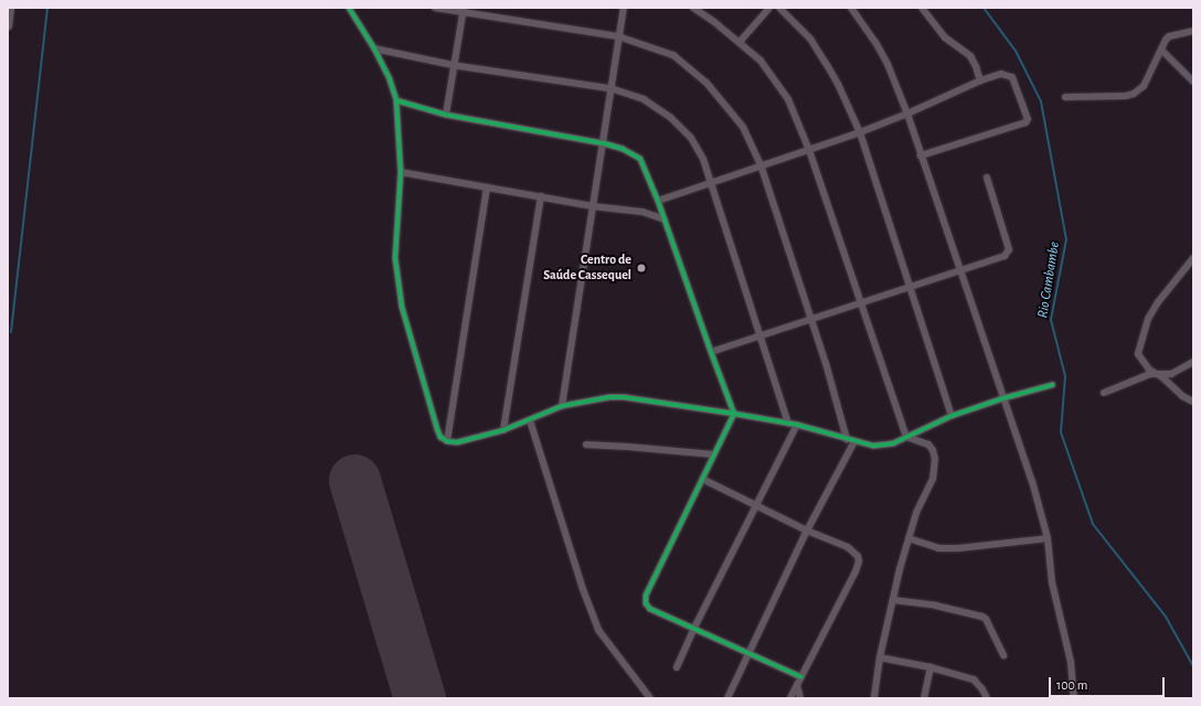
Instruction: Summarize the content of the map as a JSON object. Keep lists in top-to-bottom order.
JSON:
{
  "water": ["Rio Cambambe"],
  "places": ["Centro de Saúde Cassequel"],
  "scale_bar": "100 m"
}
